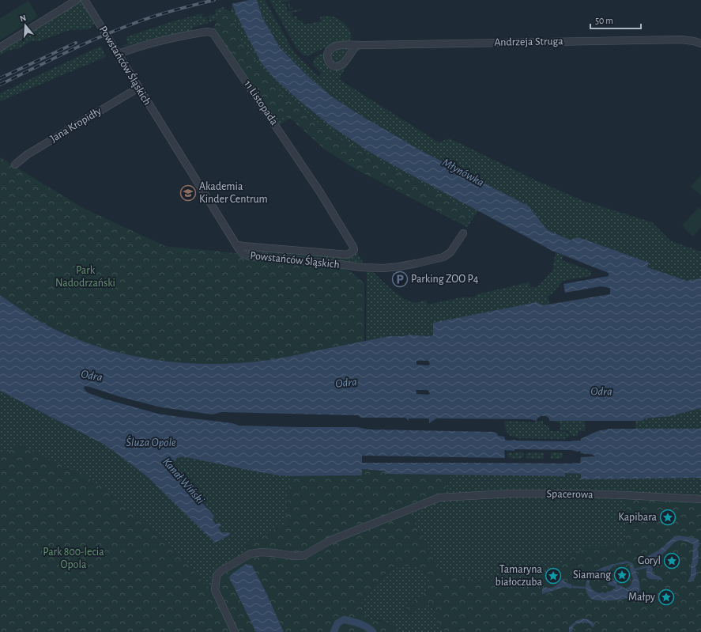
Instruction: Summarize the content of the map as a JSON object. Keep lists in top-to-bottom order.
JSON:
{
  "streets": {
    "street": [
      "Andrzeja Struga",
      "Powstańców Śląskich",
      "11 Listopada",
      "Jana Kropidły",
      "Spacerowa"
    ]
  },
  "crossings": [
    ["Powstańców Śląskich", "11 Listopada"],
    ["Powstańców Śląskich", "Jana Kropidły"]
  ],
  "water": [
    "Młynówka",
    "Odra",
    "Śluza Opole",
    "Kanał Wiński"
  ],
  "parks": ["Park Nadodrzański", "Park 800-lecia Opola"],
  "places": {
    "school or university": ["Akademia Kinder Centrum"],
    "parking": ["Parking ZOO P4"],
    "place": [
      "Kapibara",
      "Goryl",
      "Siamang",
      "Tamaryna białoczuba",
      "Małpy"
    ]
  },
  "scale_bar": "50 m",
  "north": "top"
}
